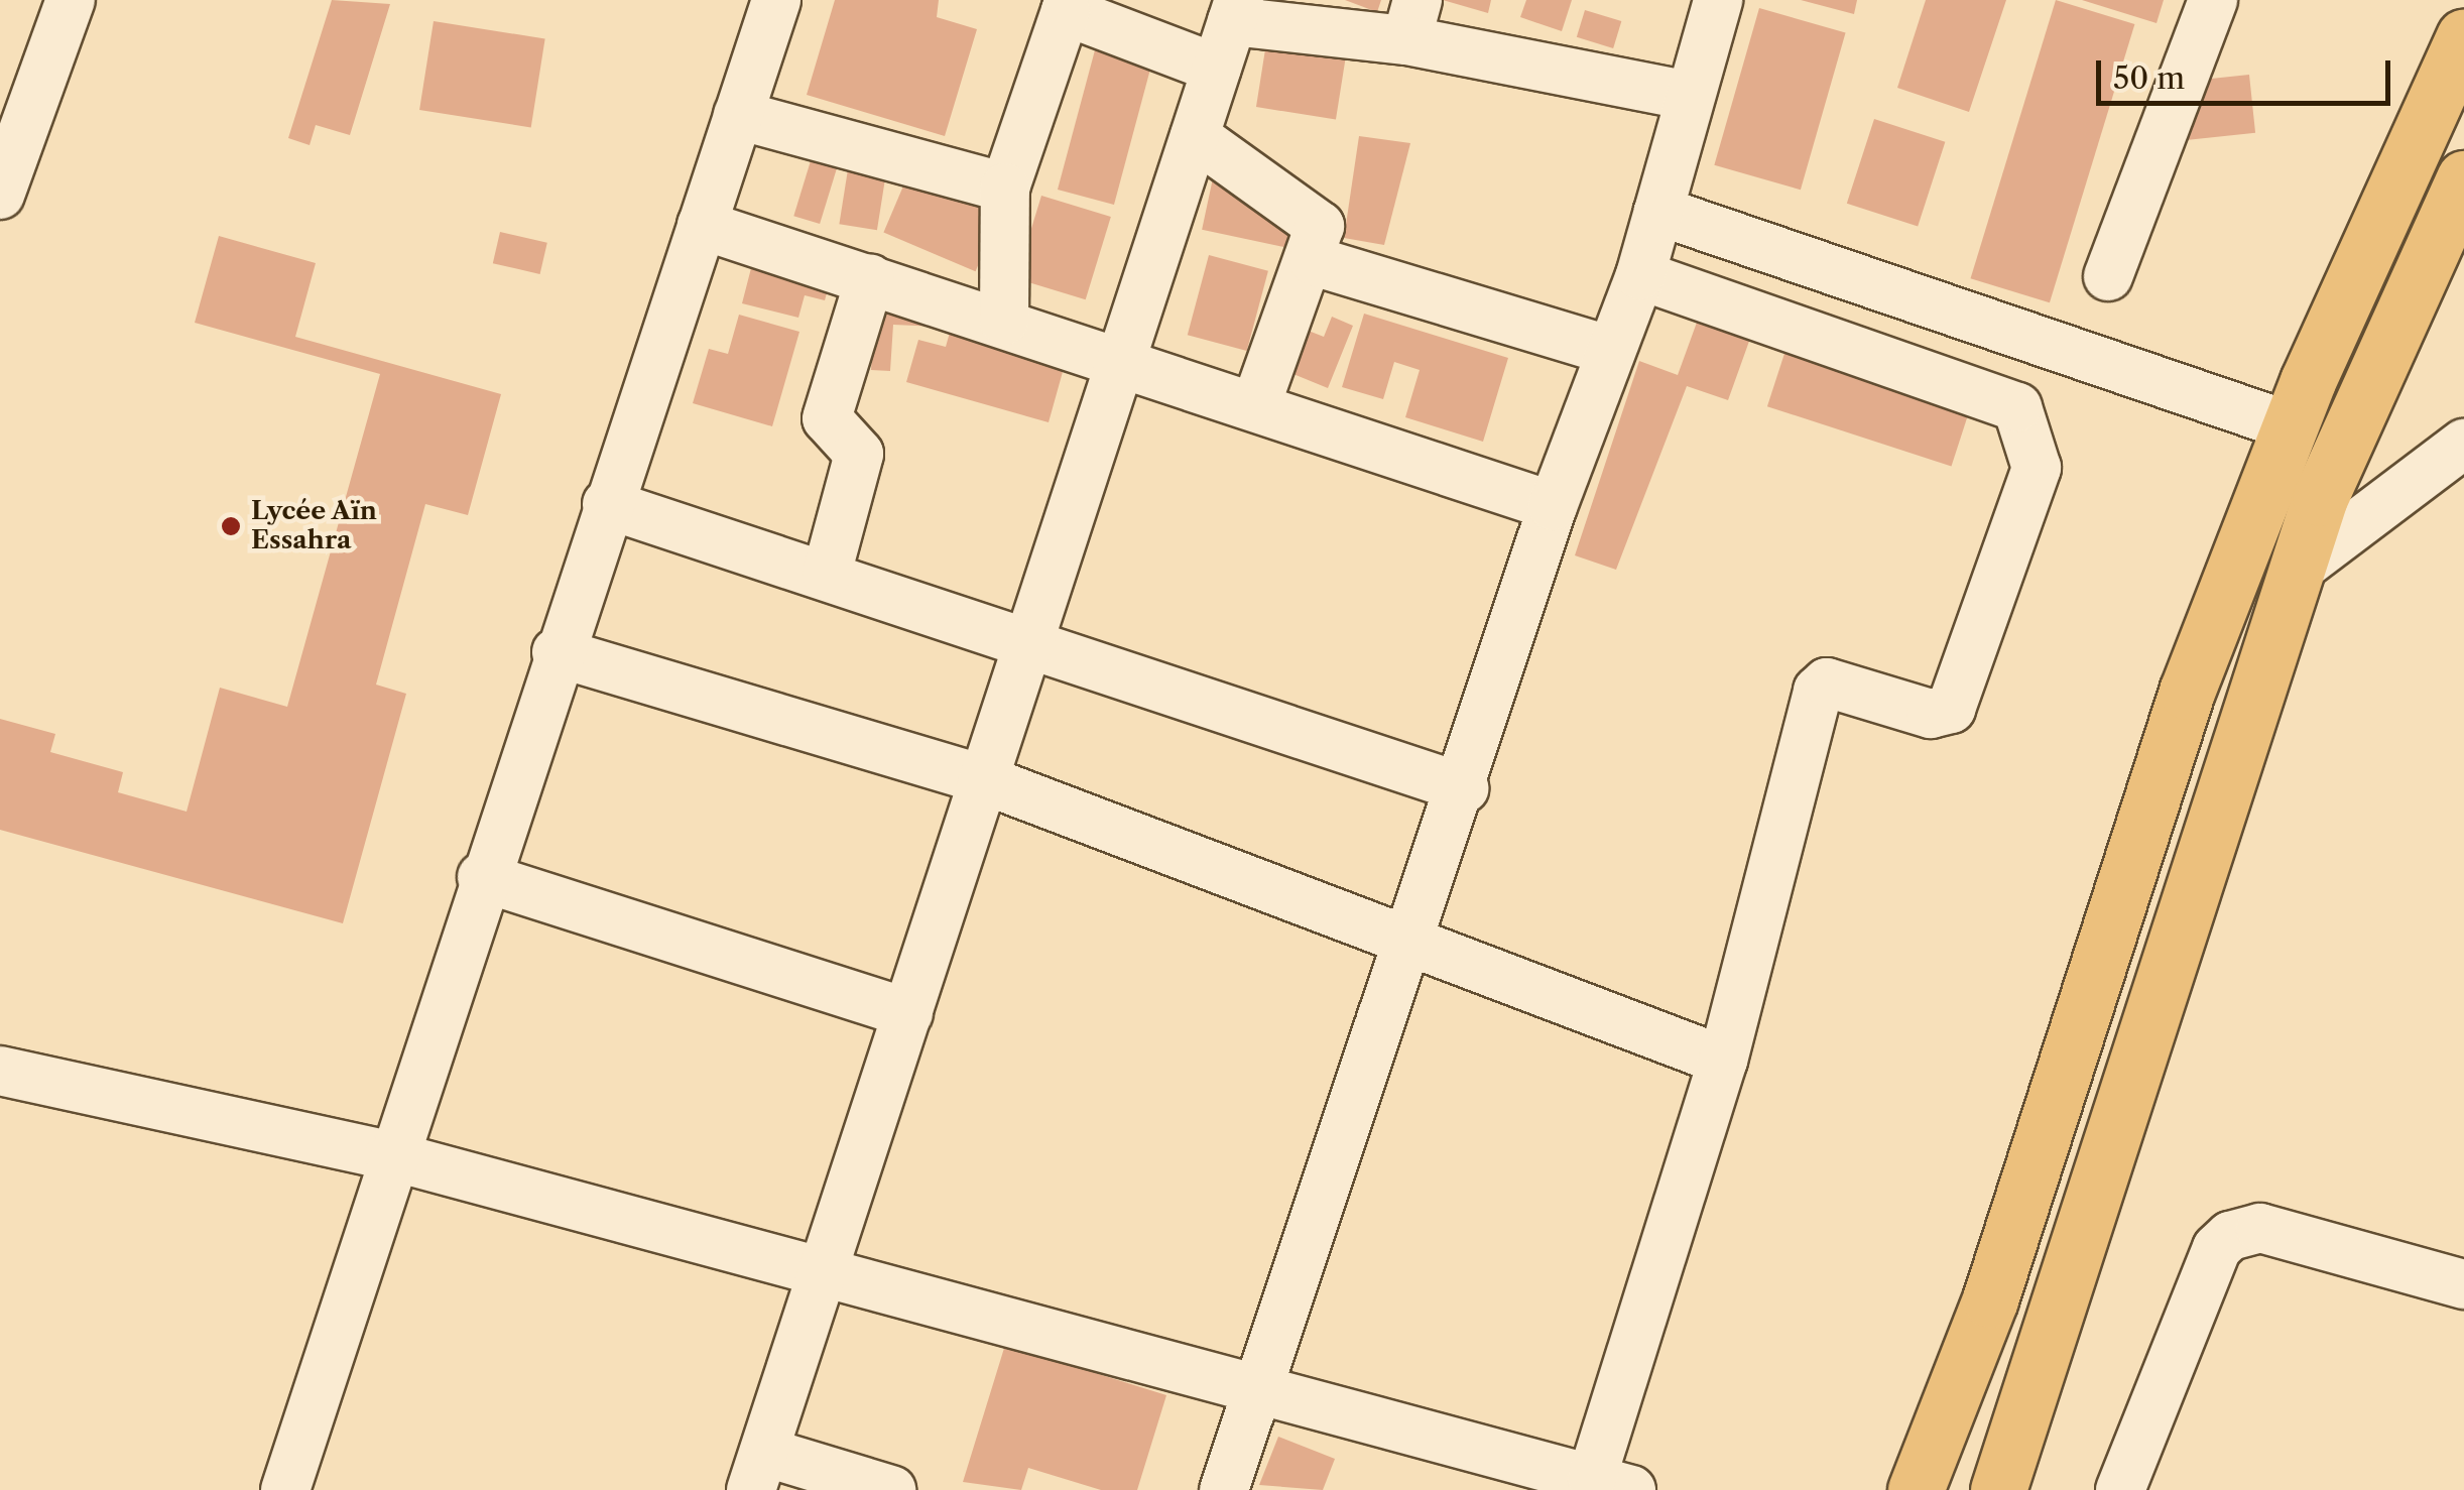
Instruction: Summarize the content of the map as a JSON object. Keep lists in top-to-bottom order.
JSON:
{
  "places": ["Lycée Aïn Essahra"],
  "scale_bar": "50 m"
}
